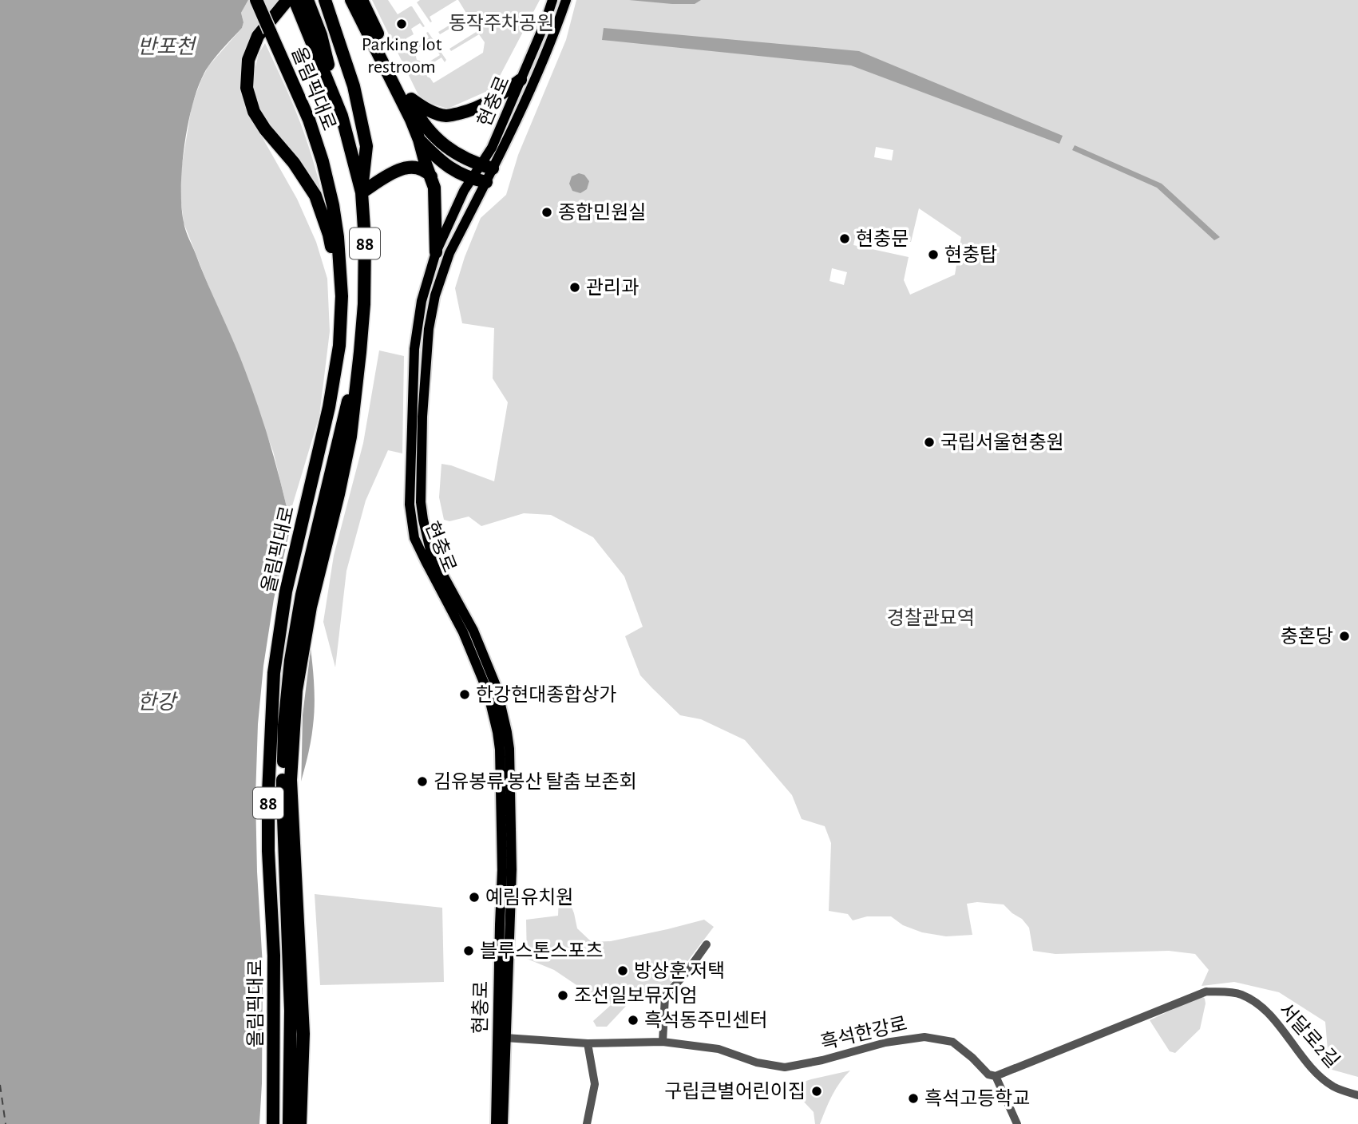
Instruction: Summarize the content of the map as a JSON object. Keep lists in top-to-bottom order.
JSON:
{
  "streets": {
    "highway": ["올림픽대로", "88"],
    "main road": ["현충로"],
    "street": ["흑석한강로", "서달로2길"]
  },
  "crossings": [
    ["현충로", "흑석한강로"],
    ["흑석한강로", "서달로2길"]
  ],
  "water": ["반포천", "한강"],
  "parks": ["동작주차공원", "경찰관묘역"],
  "places": [
    "Parking lot restroom",
    "종합민원실",
    "현충문",
    "현충탑",
    "관리과",
    "국립서울현충원",
    "충혼당",
    "한강현대종합상가",
    "김유봉류 봉산 탈춤 보존회",
    "예림유치원",
    "블루스톤스포츠",
    "방상훈 저택",
    "조선일보뮤지엄",
    "흑석동주민센터",
    "구립큰별어린이집",
    "흑석고등학교"
  ]
}
